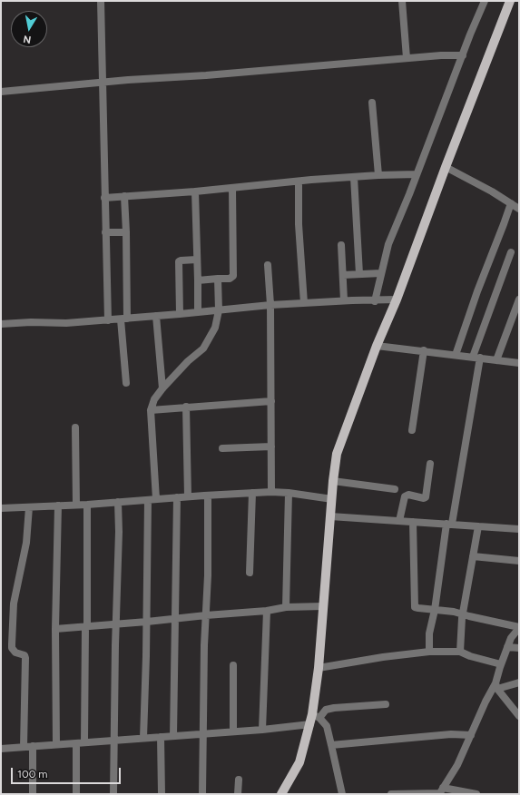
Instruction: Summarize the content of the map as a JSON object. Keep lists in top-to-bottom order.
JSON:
{
  "scale_bar": "100 m",
  "north": "bottom"
}
